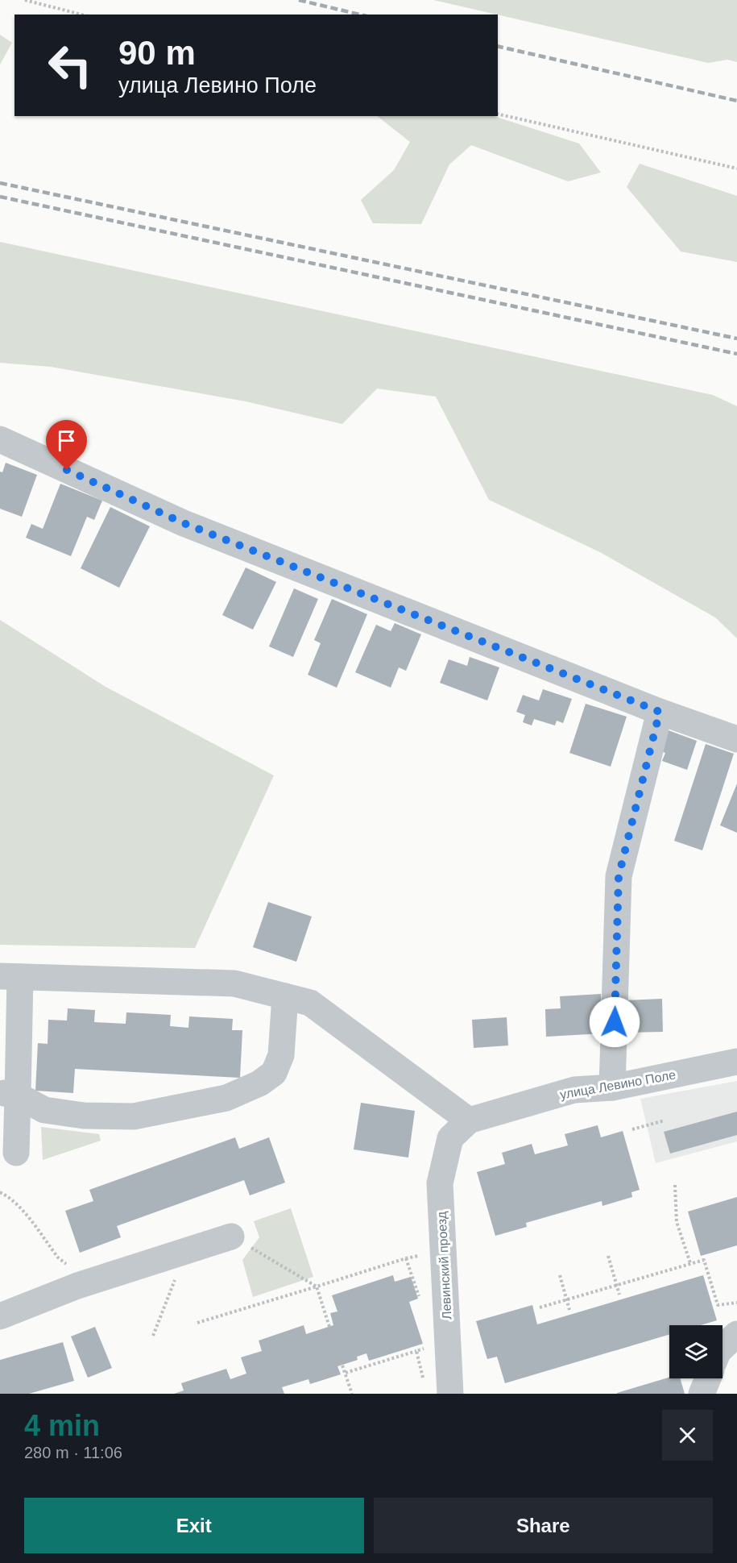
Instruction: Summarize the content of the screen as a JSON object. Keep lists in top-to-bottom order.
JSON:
{
  "streets": {
    "street": ["улица Левино Поле", "Левинский проезд"]
  },
  "crossings": [
    ["улица Левино Поле", "Левинский проезд"]
  ],
  "page": {
    "turn": ["90 m", "улица Левино Поле"],
    "heading": ["4 min", "280 m · 11:06"],
    "buttons": ["Exit", "Share"]
  }
}
